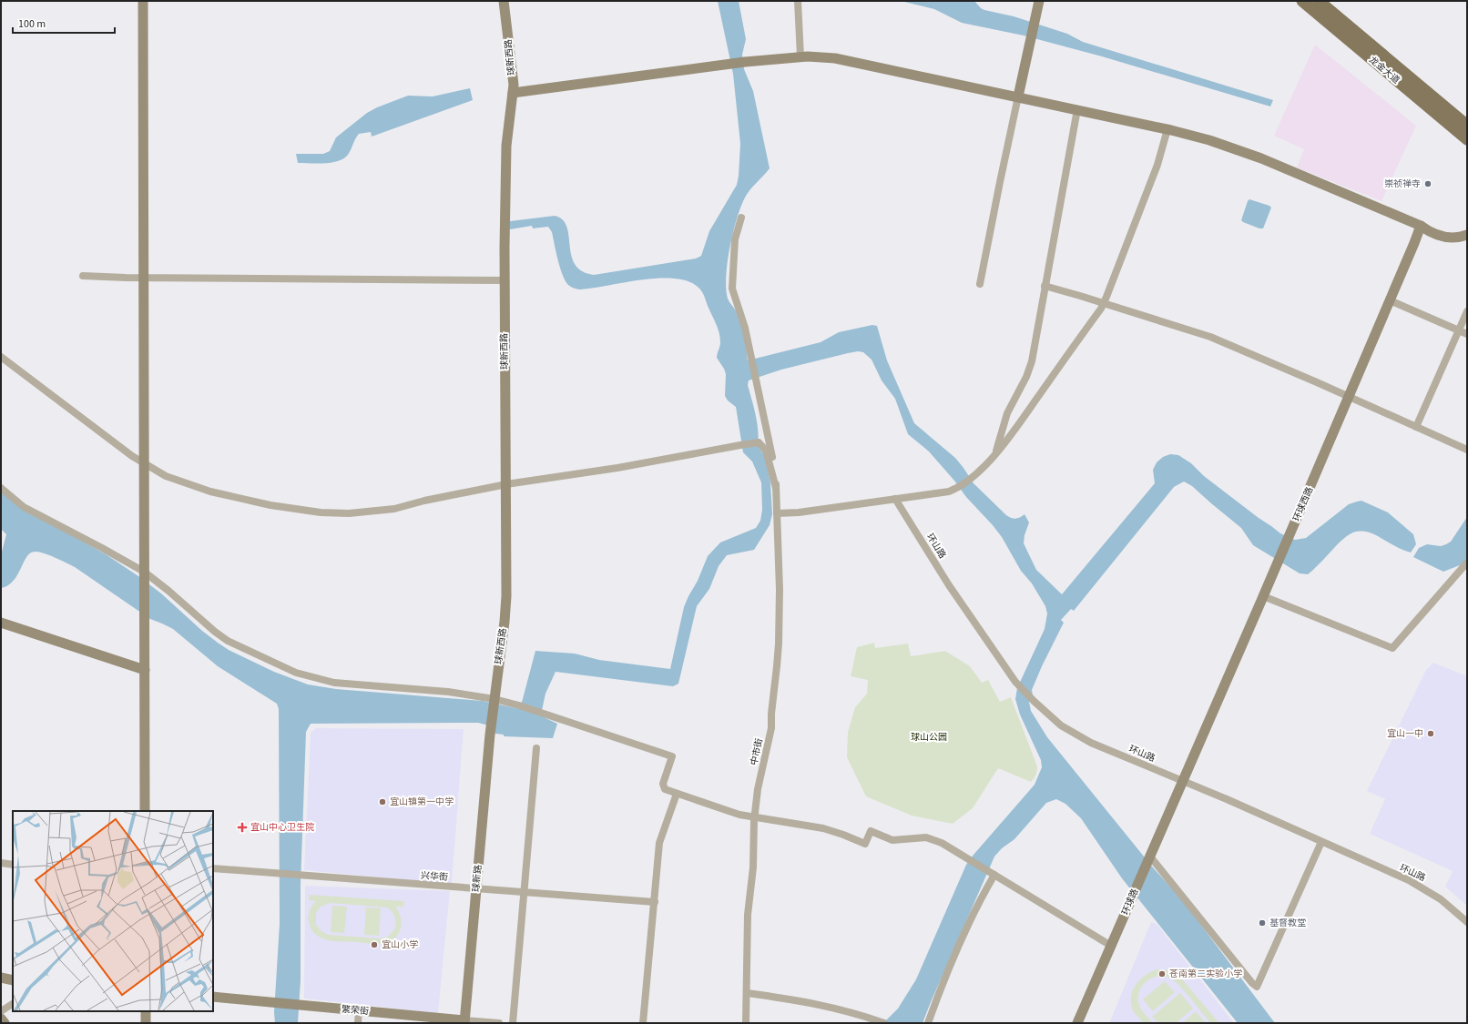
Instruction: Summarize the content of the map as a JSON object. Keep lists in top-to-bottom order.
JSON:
{
  "streets": {
    "main road": ["龙金大道"],
    "street": [
      "球新西路",
      "环球西路",
      "环山路",
      "中市街",
      "兴华街",
      "球新路",
      "环球路",
      "繁荣街"
    ]
  },
  "crossings": [
    ["球新西路", "球新路"],
    ["环球西路", "环山路"],
    ["环球西路", "环球路"],
    ["环山路", "环球路"],
    ["兴华街", "球新路"],
    ["球新路", "繁荣街"]
  ],
  "parks": ["球山公园"],
  "places": {
    "other": [
      "崇祯禅寺",
      "宜山一中",
      "宜山镇第一中学",
      "基督教堂",
      "宜山小学",
      "苍南第二实验小学"
    ],
    "health": ["宜山中心卫生院"]
  },
  "scale_bar": "100 m"
}
